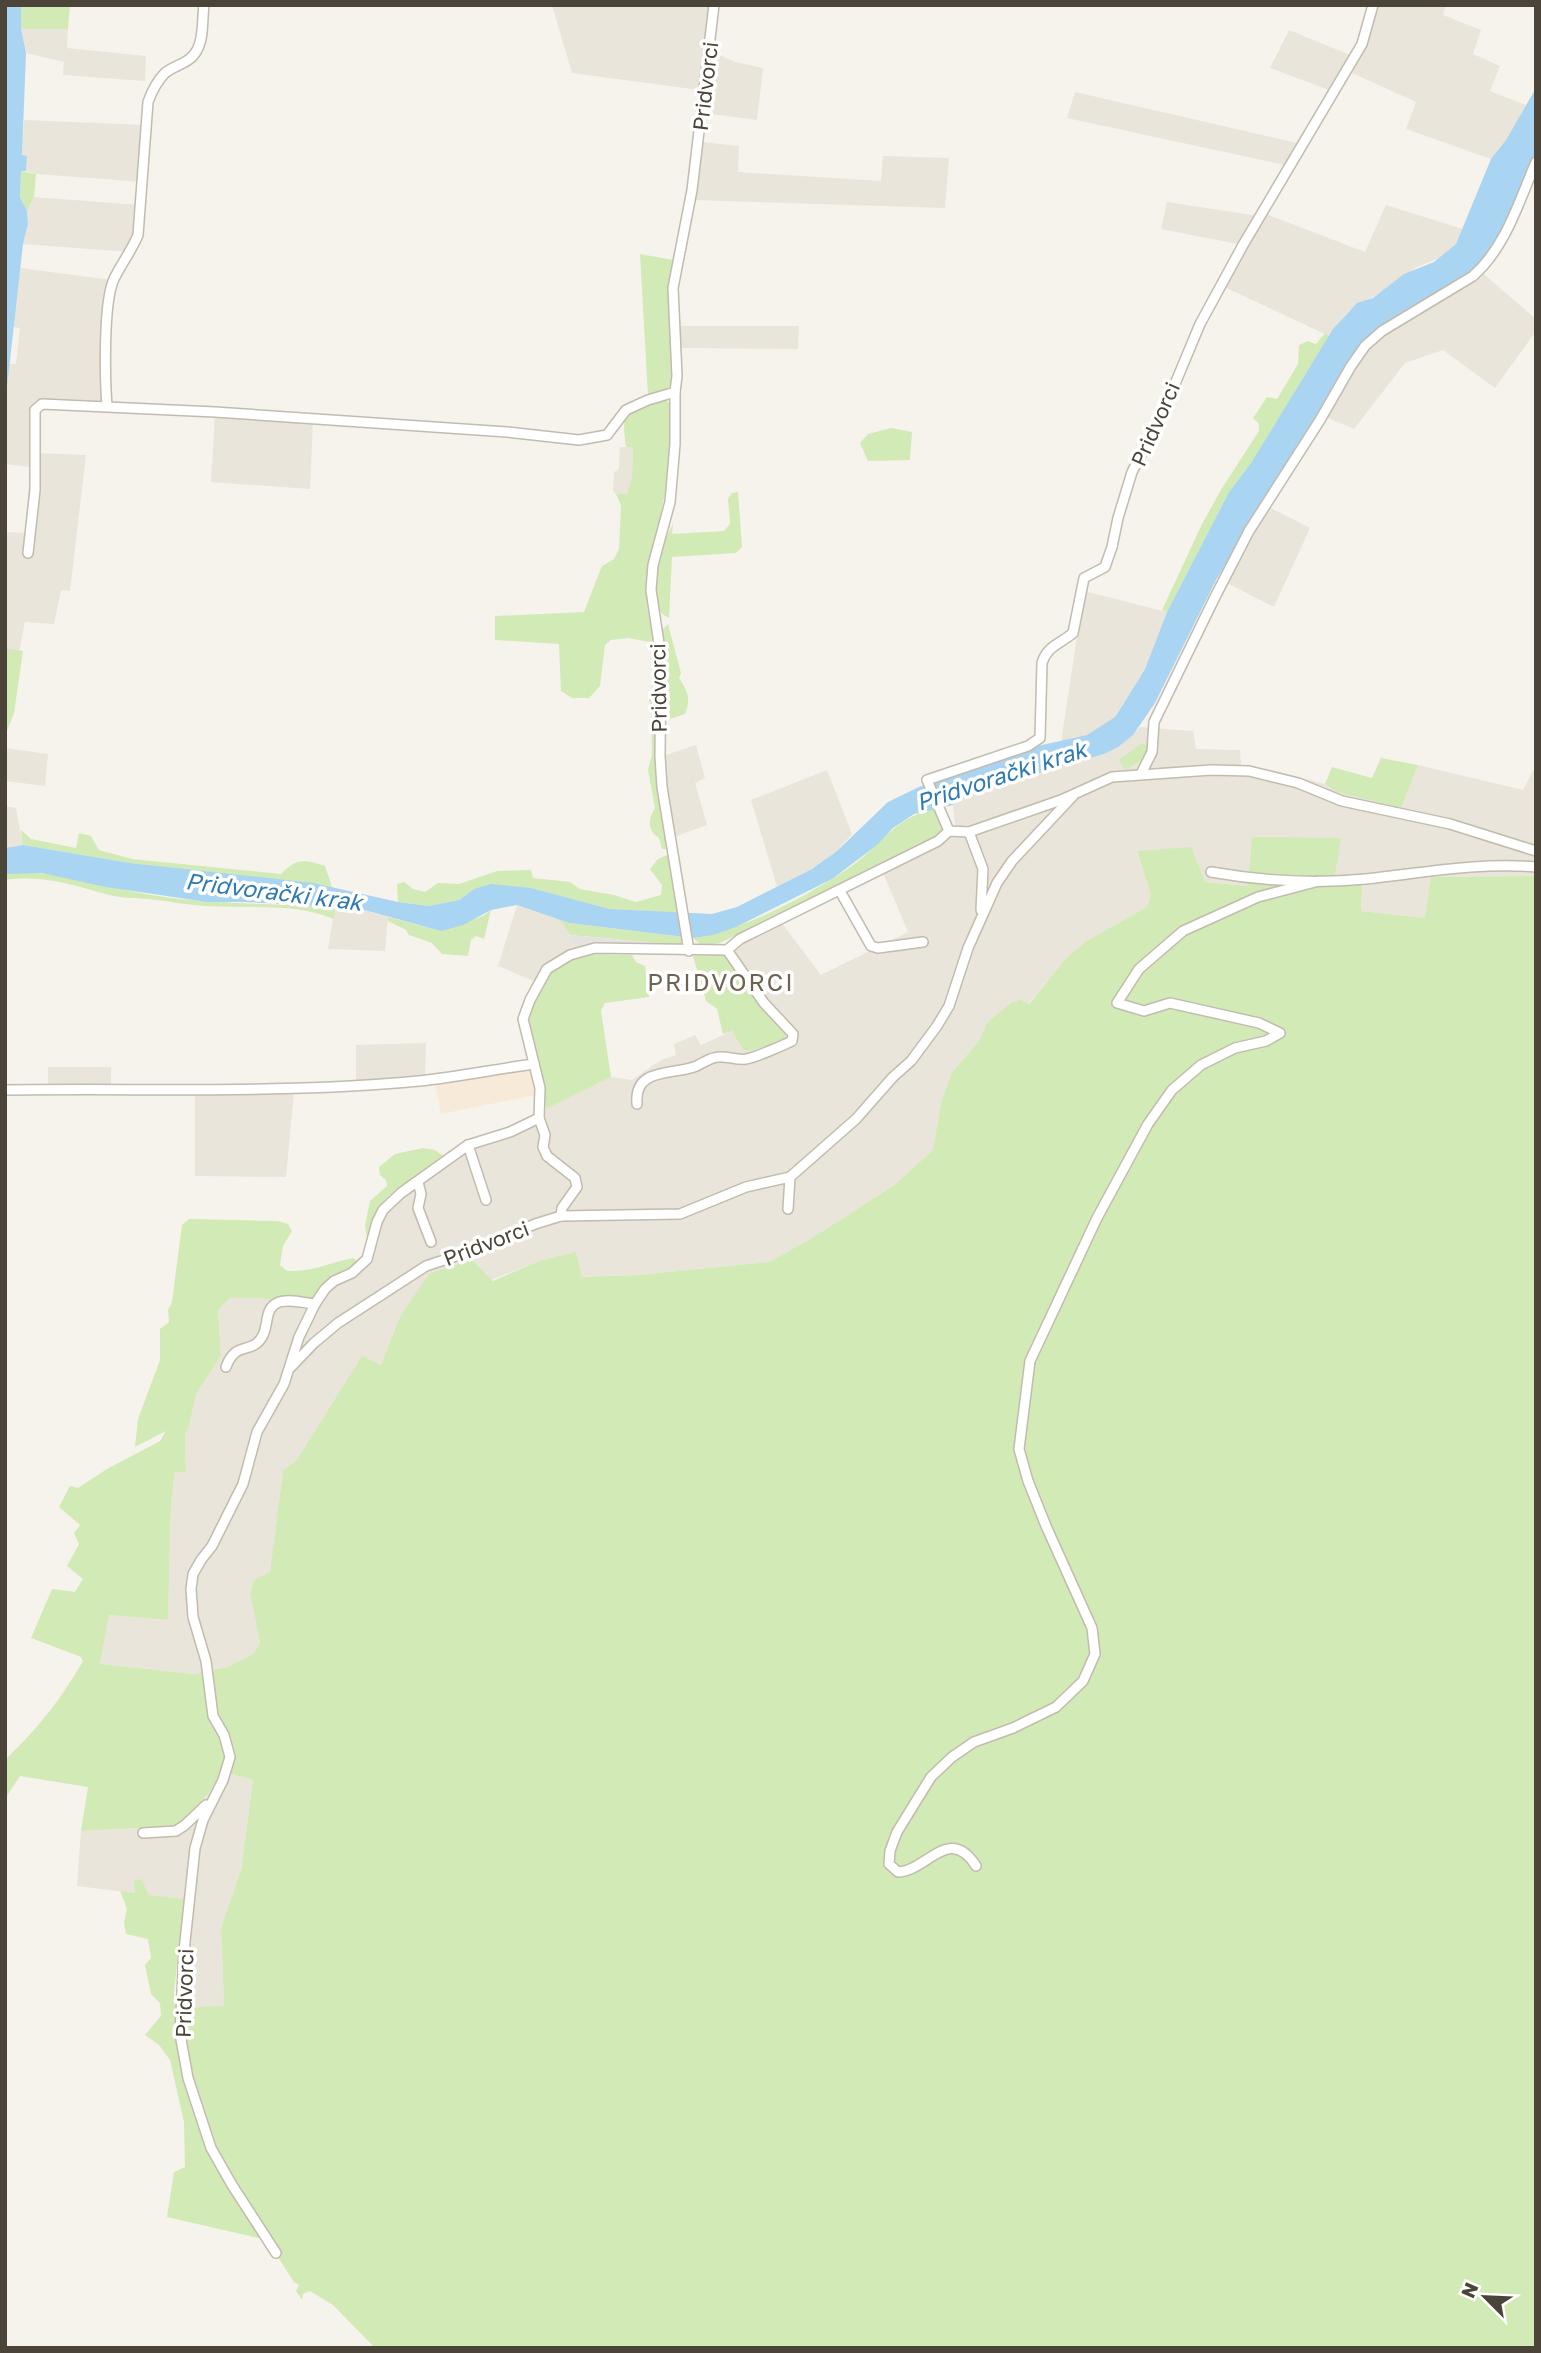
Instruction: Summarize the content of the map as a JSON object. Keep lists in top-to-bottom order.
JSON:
{
  "streets": {
    "street": ["Pridvorci"]
  },
  "districts": ["PRIDVORCI"],
  "water": ["Pridvorački krak"],
  "north": "top left"
}
